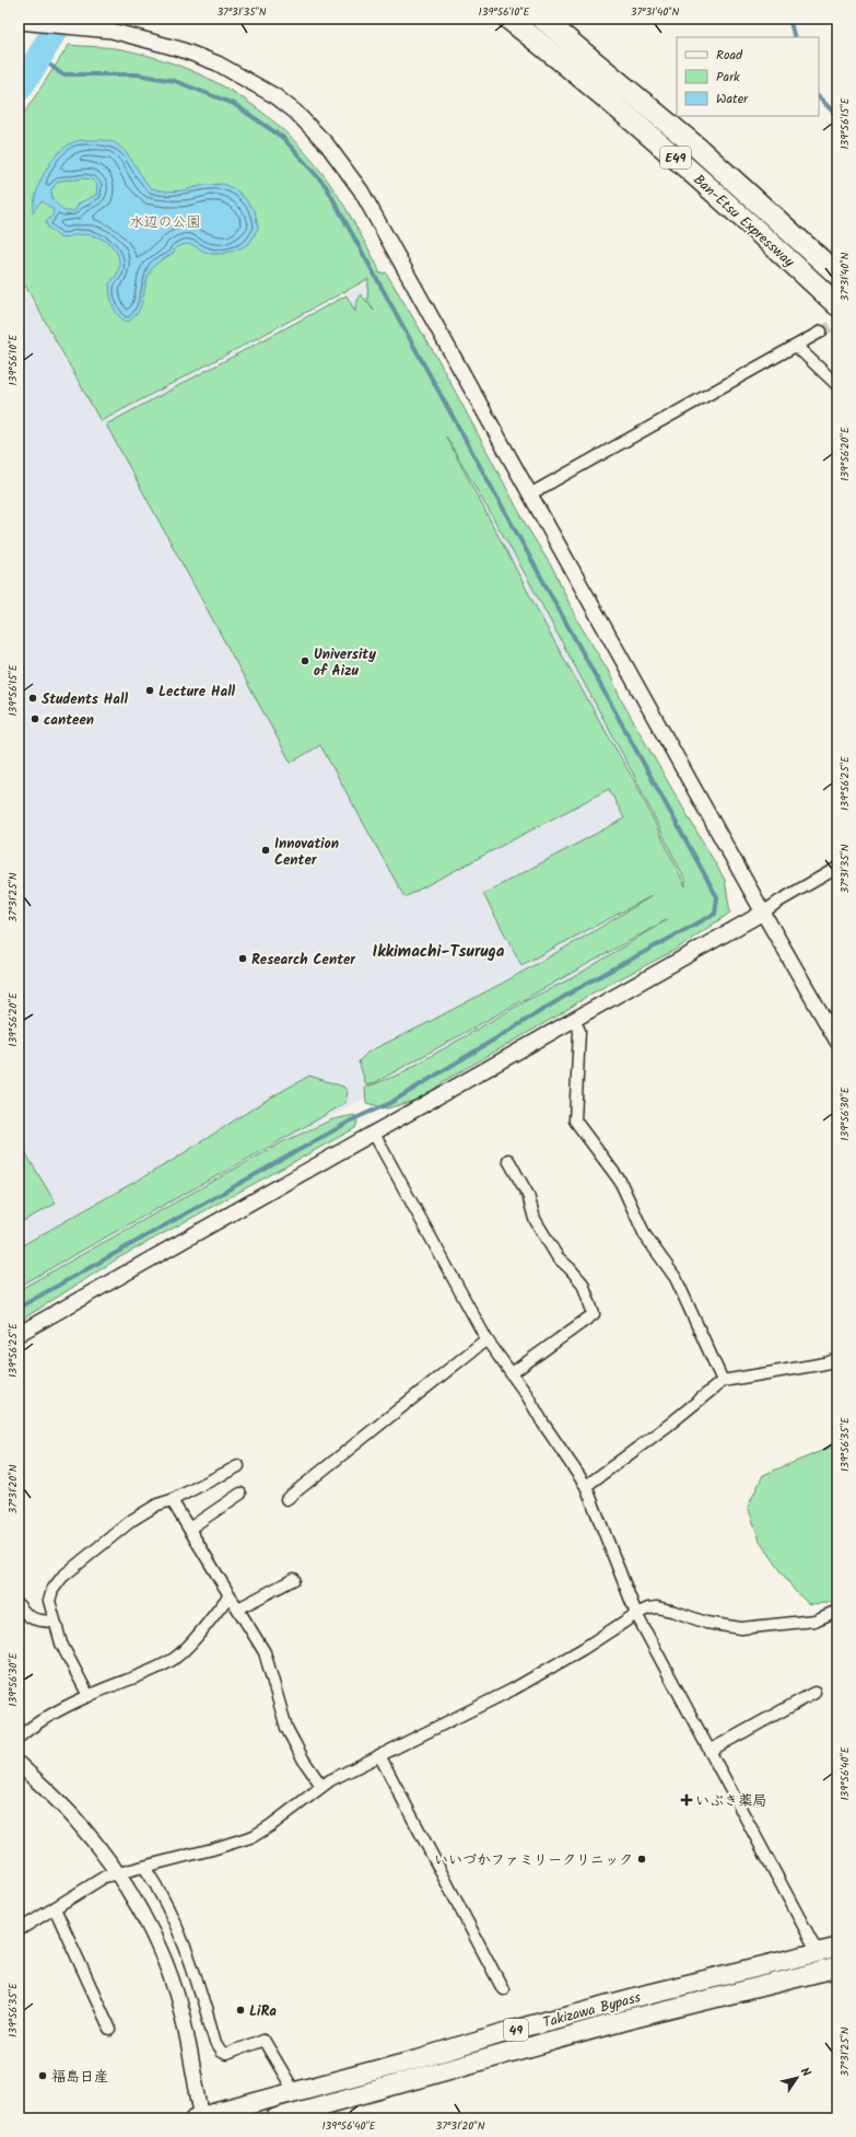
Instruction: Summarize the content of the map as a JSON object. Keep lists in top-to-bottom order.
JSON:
{
  "streets": {
    "highway": [
      "E49",
      "Ban-Etsu Expressway",
      "Takizawa Bypass",
      "49"
    ]
  },
  "districts": ["Ikkimachi-Tsuruga"],
  "parks": ["水辺の公園"],
  "places": {
    "other": [
      "University of Aizu",
      "Lecture Hall",
      "Students Hall",
      "canteen",
      "Innovation Center",
      "Research Center",
      "いいづかファミリークリニック",
      "LiRa",
      "福島日産"
    ],
    "health": ["いぶき薬局"]
  },
  "legend": ["Road", "Park", "Water"],
  "north": "top right",
  "coordinates": [
    "37°31'35\"N",
    "139°56'10\"E",
    "37°31'40\"N",
    "139°56'15\"E",
    "139°56'20\"E",
    "139°56'25\"E",
    "37°31'25\"N",
    "139°56'30\"E",
    "139°56'35\"E",
    "37°31'20\"N",
    "139°56'40\"E"
  ]
}
